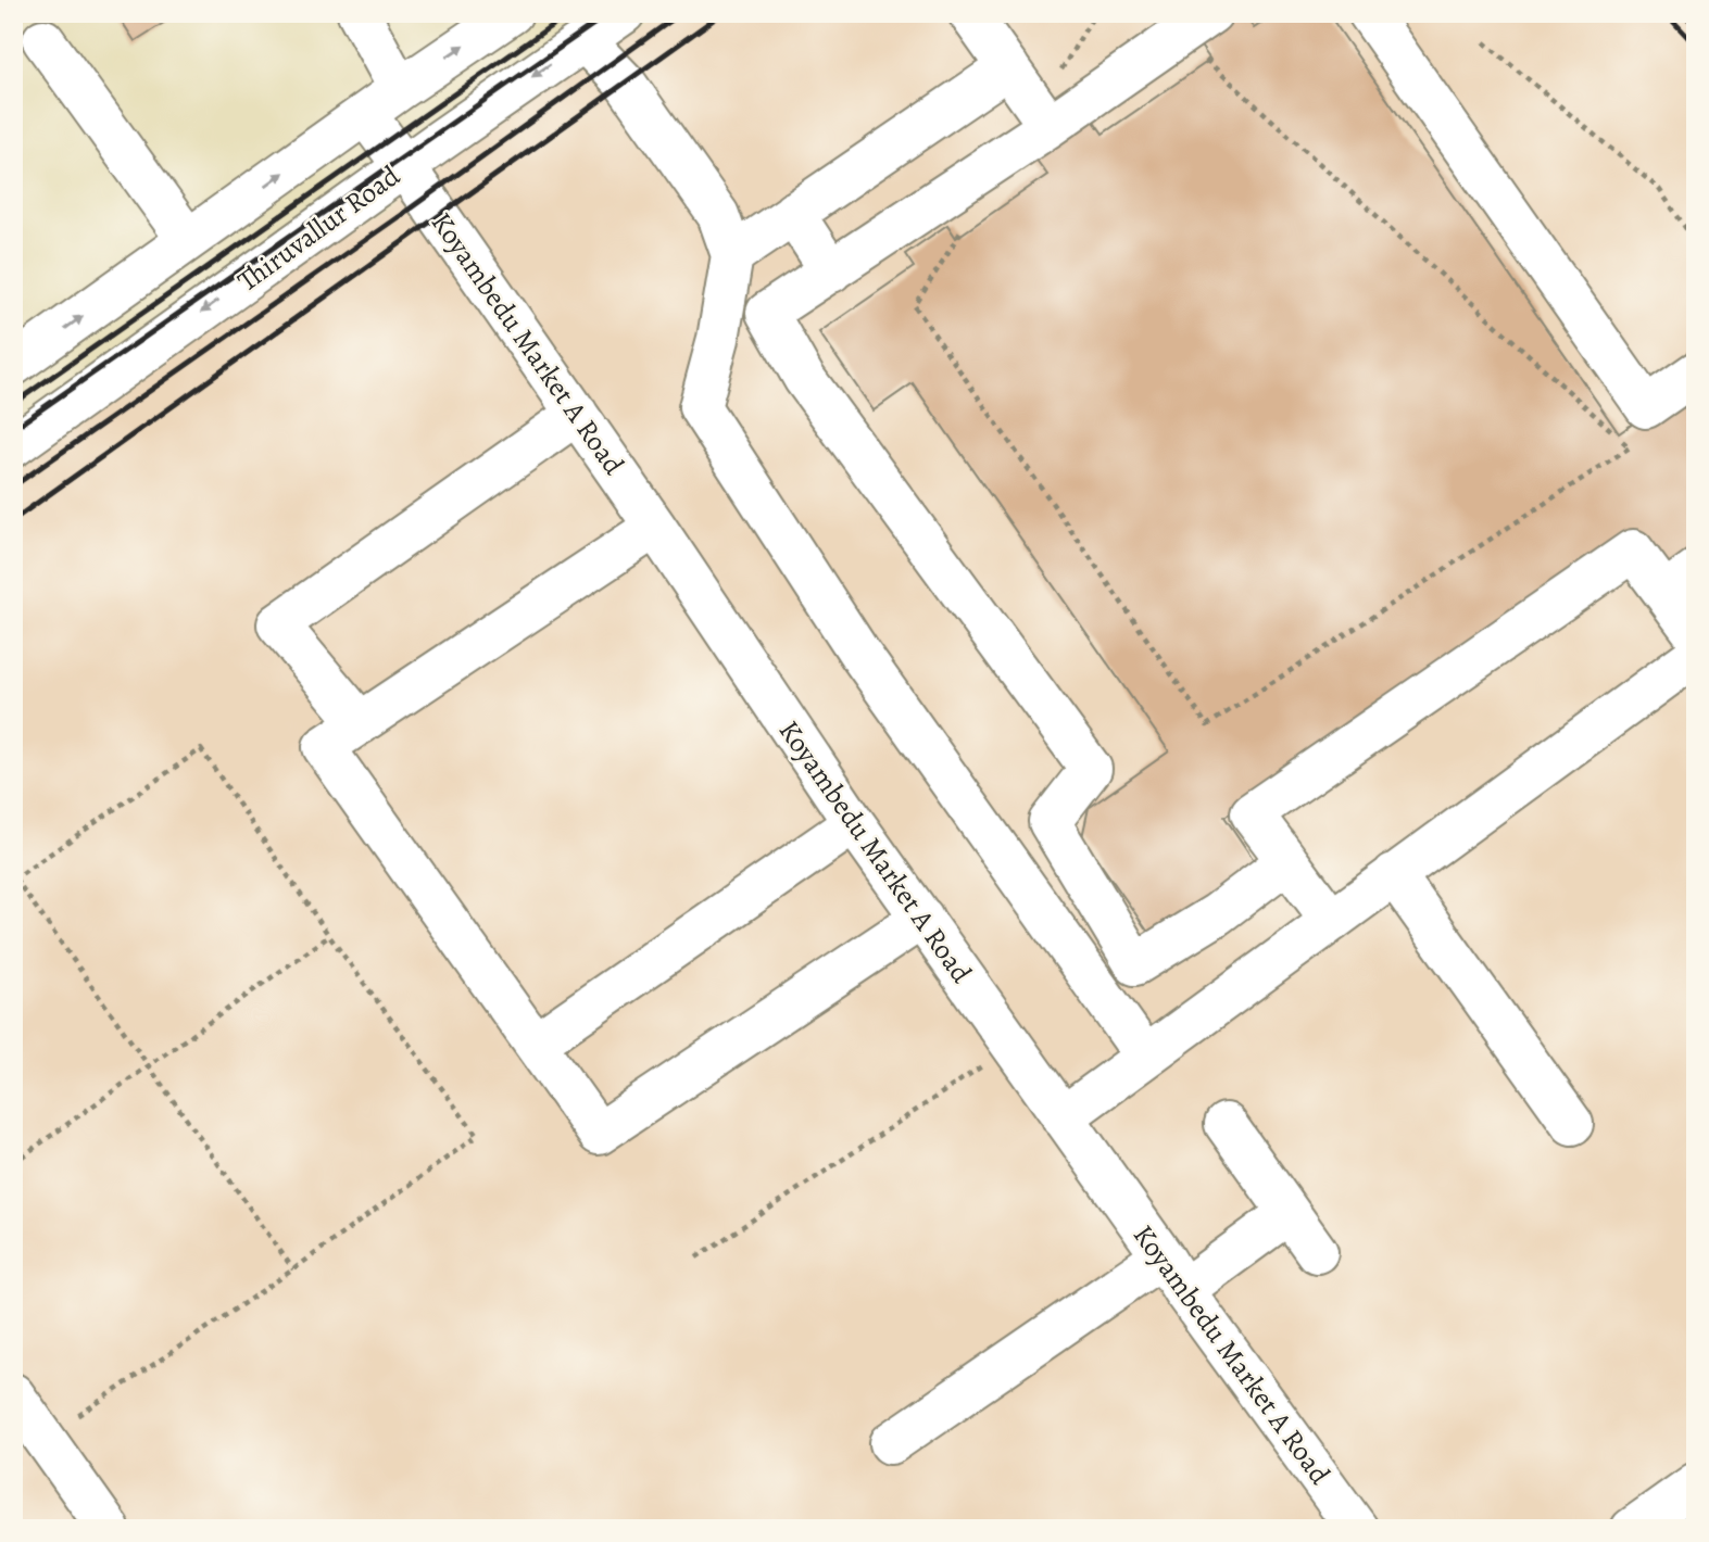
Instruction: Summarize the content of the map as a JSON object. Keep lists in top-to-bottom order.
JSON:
{
  "streets": {
    "street": ["Thiruvallur Road", "Koyambedu Market A Road"]
  },
  "crossings": [
    ["Thiruvallur Road", "Koyambedu Market A Road"]
  ]
}
